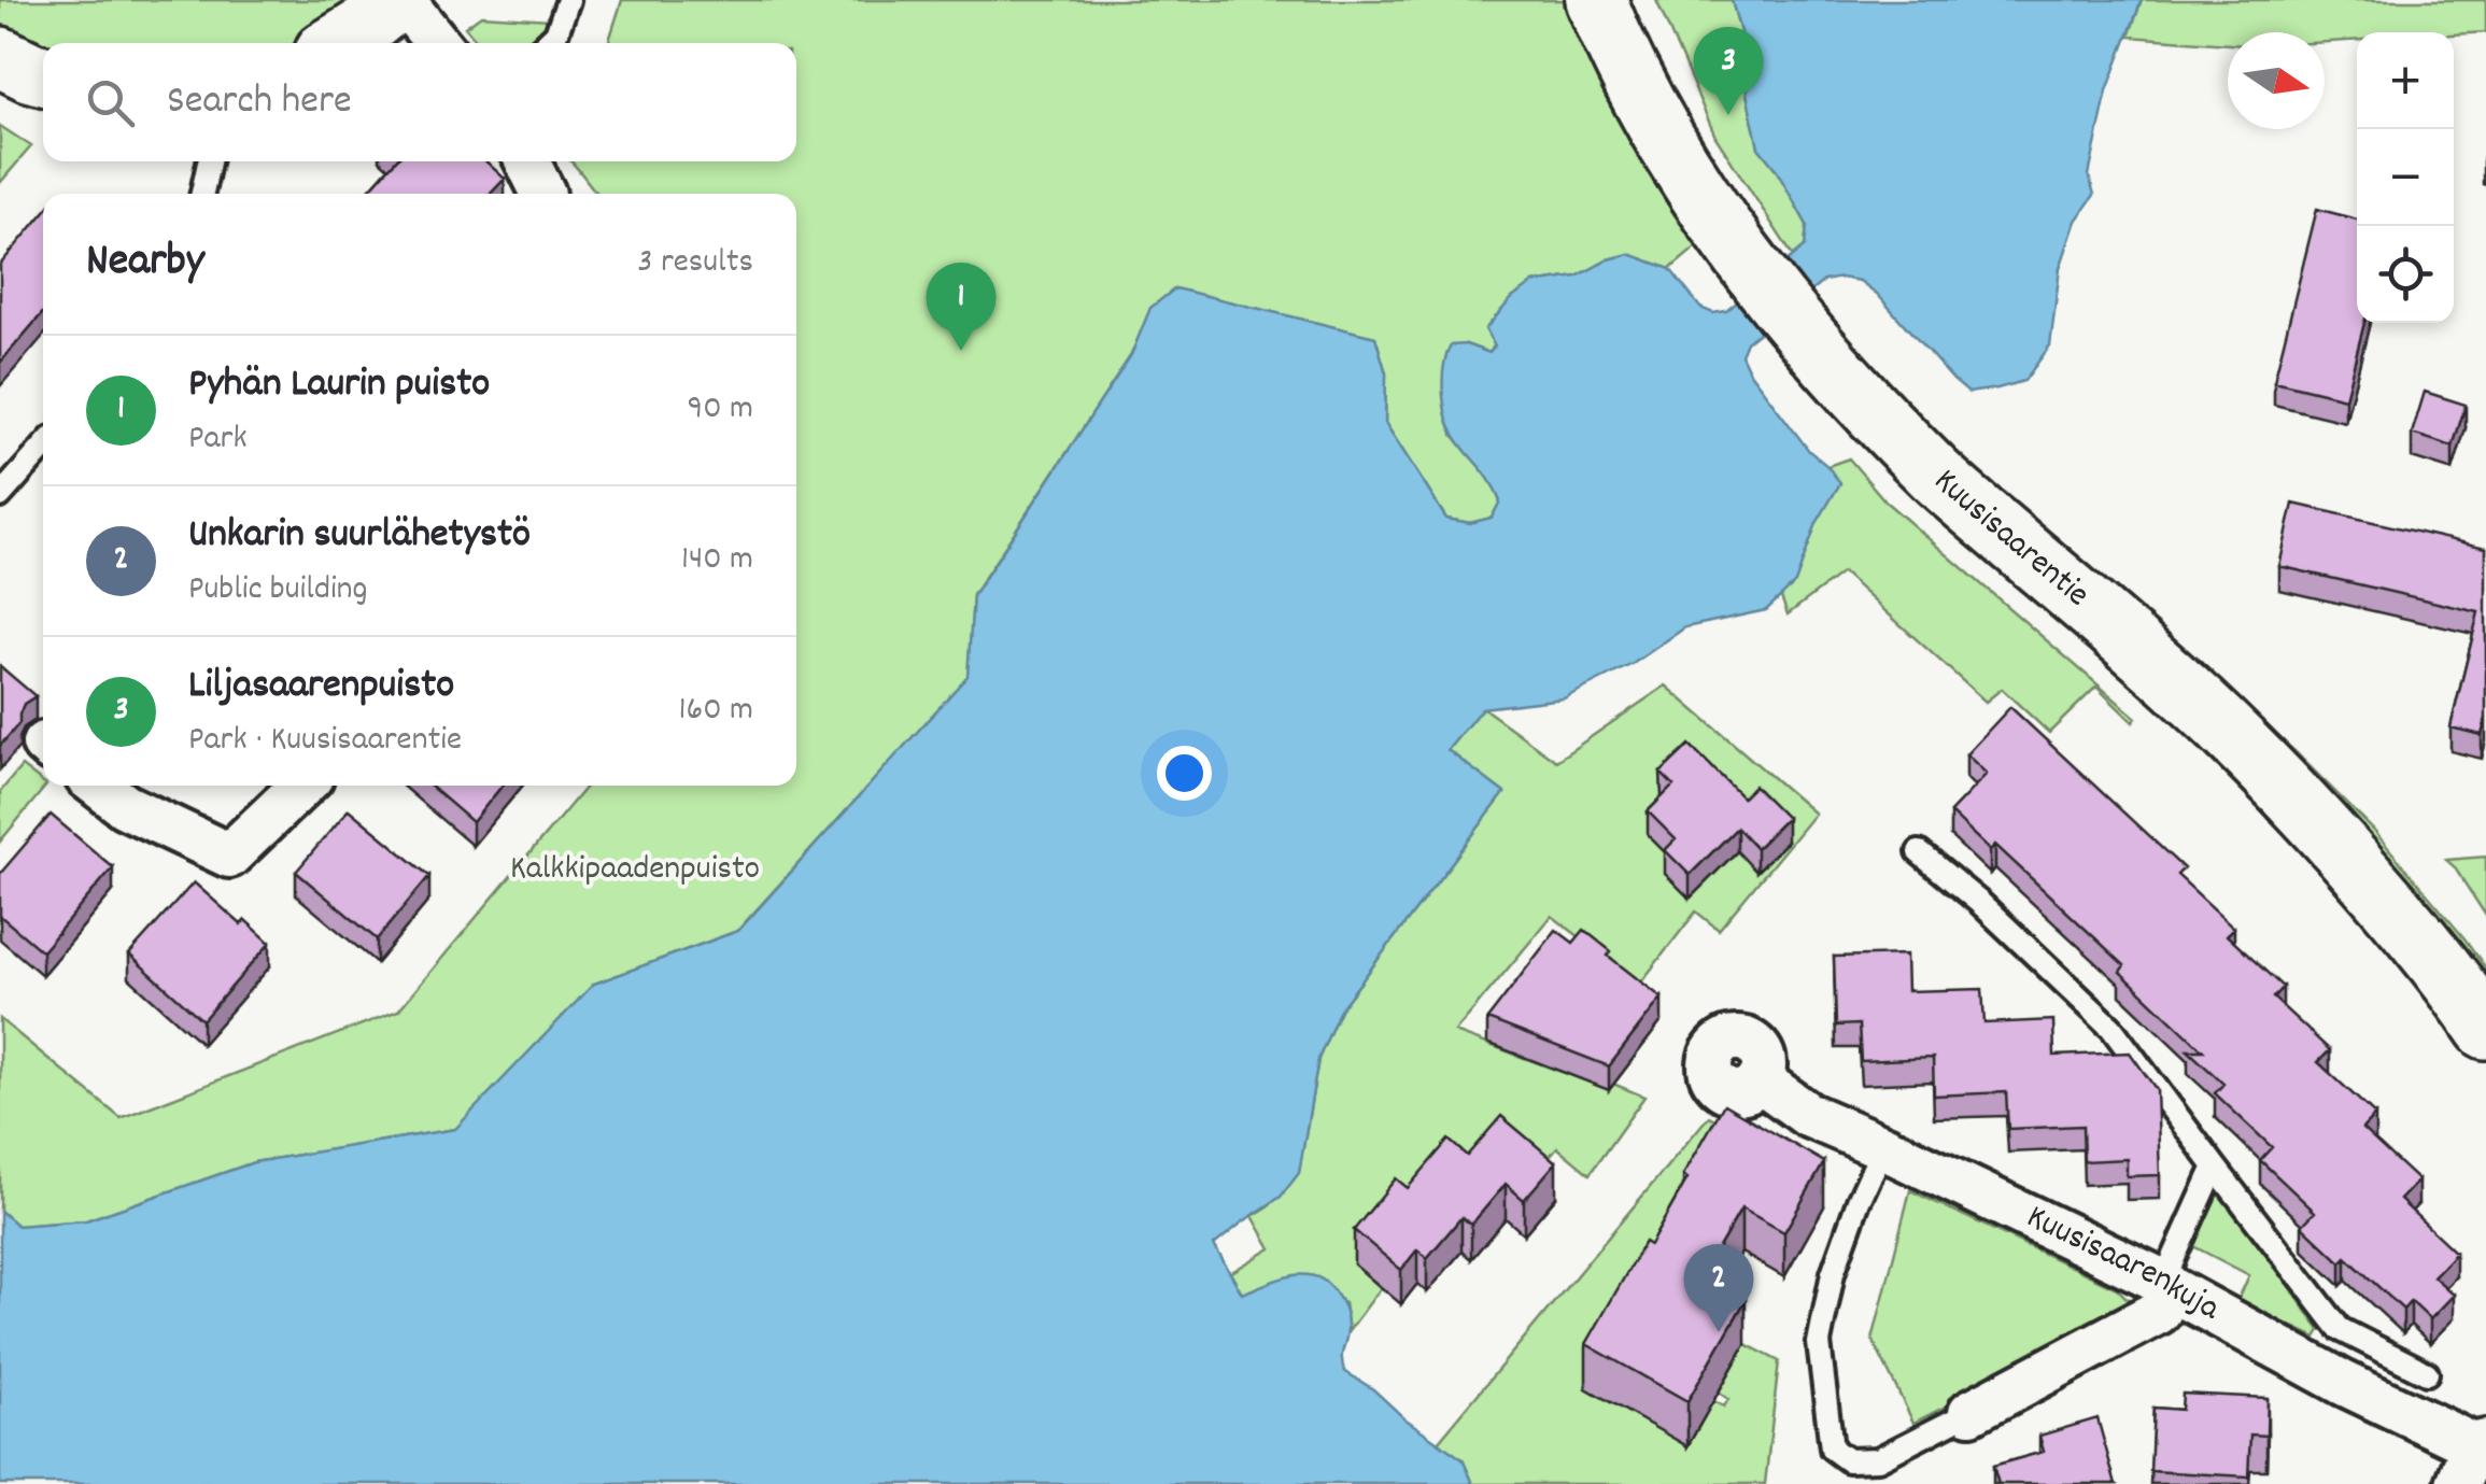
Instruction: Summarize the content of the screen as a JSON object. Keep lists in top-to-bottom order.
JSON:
{
  "streets": {
    "main road": ["Kuusisaarentie"],
    "street": ["Kuusisaarenkuja"]
  },
  "parks": ["Kalkkipaadenpuisto"],
  "north": "right",
  "page": {
    "pins": ["3", "1", "2"],
    "map_buttons": ["+", "−"],
    "search": "Search here",
    "heading": ["Nearby", "3 results"],
    "list": [
      {
        "mark": "1",
        "name": "Pyhän Laurin puisto",
        "note": "Park",
        "value": "90 m"
      },
      {
        "mark": "2",
        "name": "Unkarin suurlähetystö",
        "note": "Public building",
        "value": "140 m"
      },
      {
        "mark": "3",
        "name": "Liljasaarenpuisto",
        "note": "Park · Kuusisaarentie",
        "value": "160 m"
      }
    ]
  }
}
